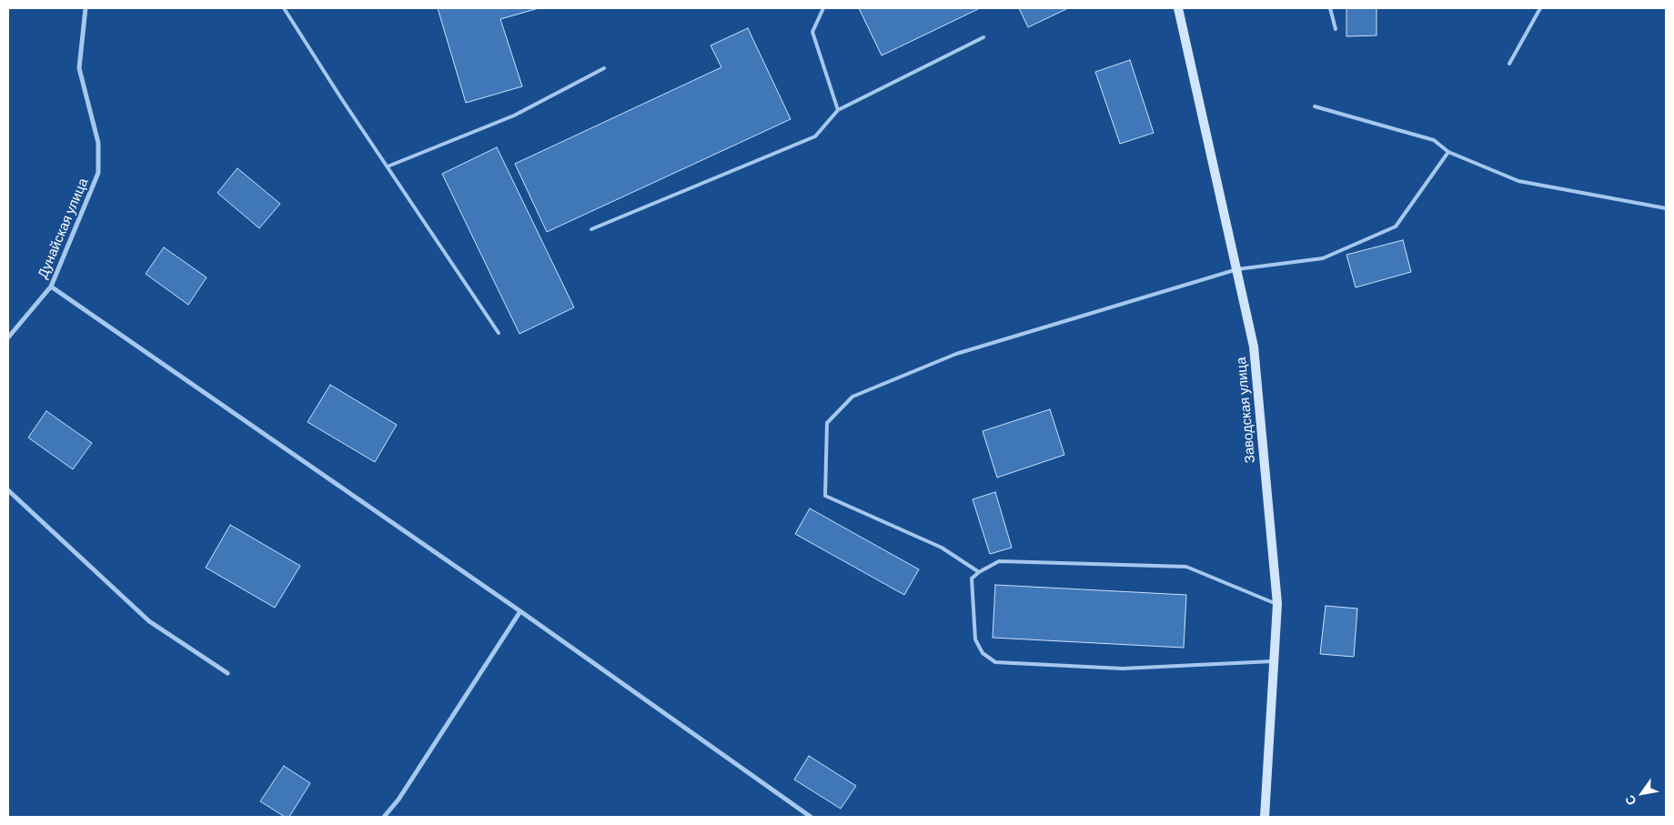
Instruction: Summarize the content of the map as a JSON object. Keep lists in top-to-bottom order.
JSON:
{
  "streets": {
    "street": ["Дунайская улица", "Заводская улица"]
  },
  "north": "bottom left"
}
